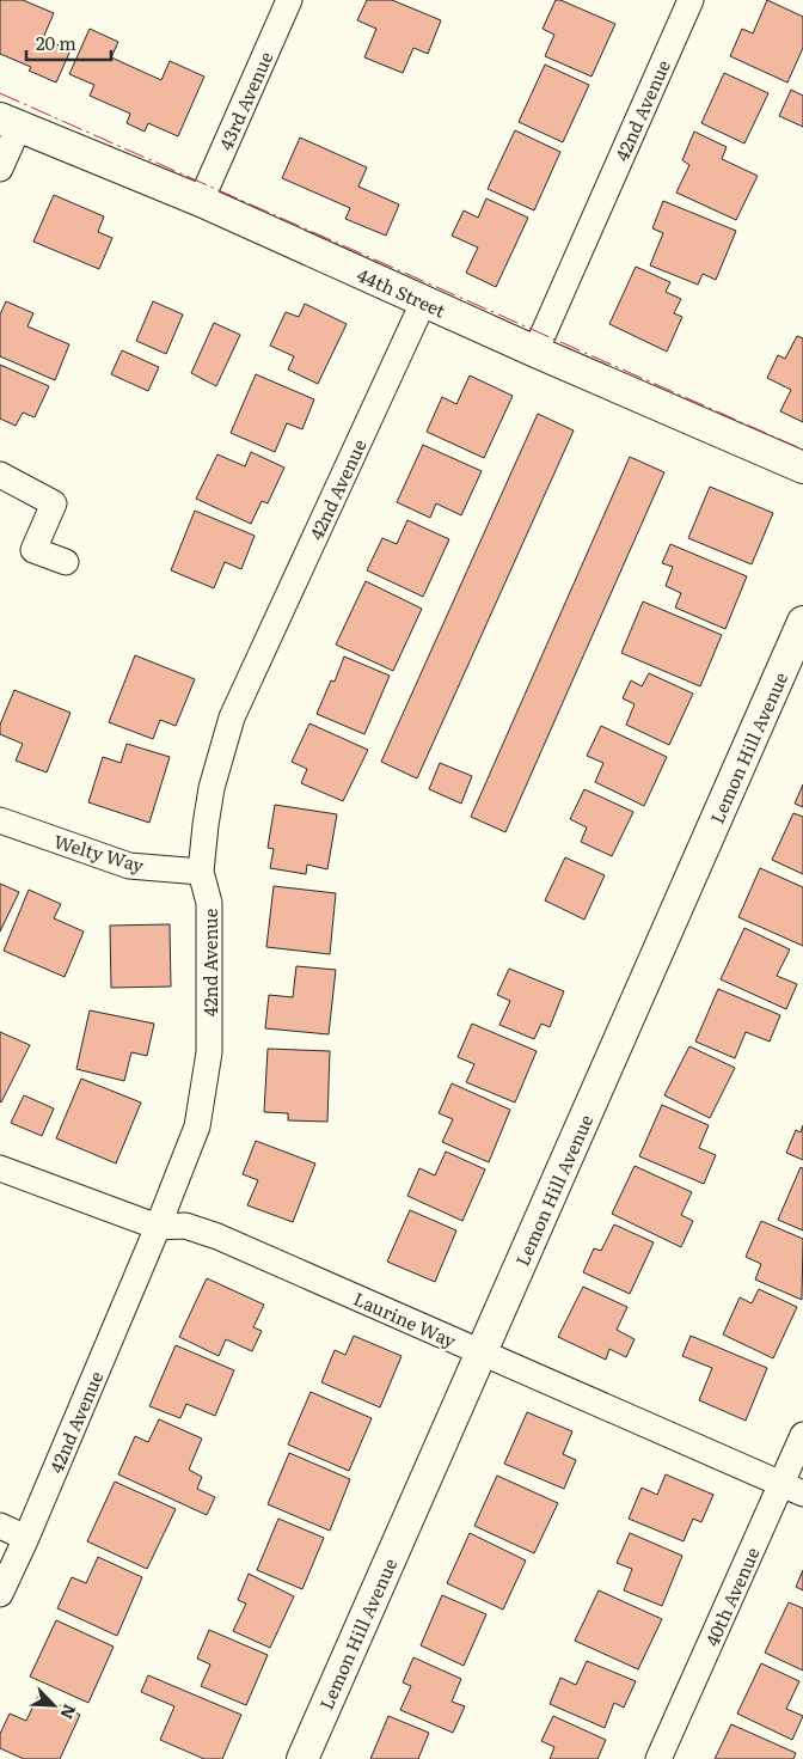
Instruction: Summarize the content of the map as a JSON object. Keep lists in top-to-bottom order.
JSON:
{
  "streets": {
    "street": [
      "43rd Avenue",
      "42nd Avenue",
      "44th Street",
      "Lemon Hill Avenue",
      "Welty Way",
      "Laurine Way",
      "40th Avenue"
    ]
  },
  "crossings": [
    ["43rd Avenue", "44th Street"],
    ["42nd Avenue", "44th Street"],
    ["42nd Avenue", "Welty Way"],
    ["42nd Avenue", "Laurine Way"],
    ["Lemon Hill Avenue", "Laurine Way"],
    ["Laurine Way", "40th Avenue"]
  ],
  "scale_bar": "20 m",
  "north": "bottom right"
}
